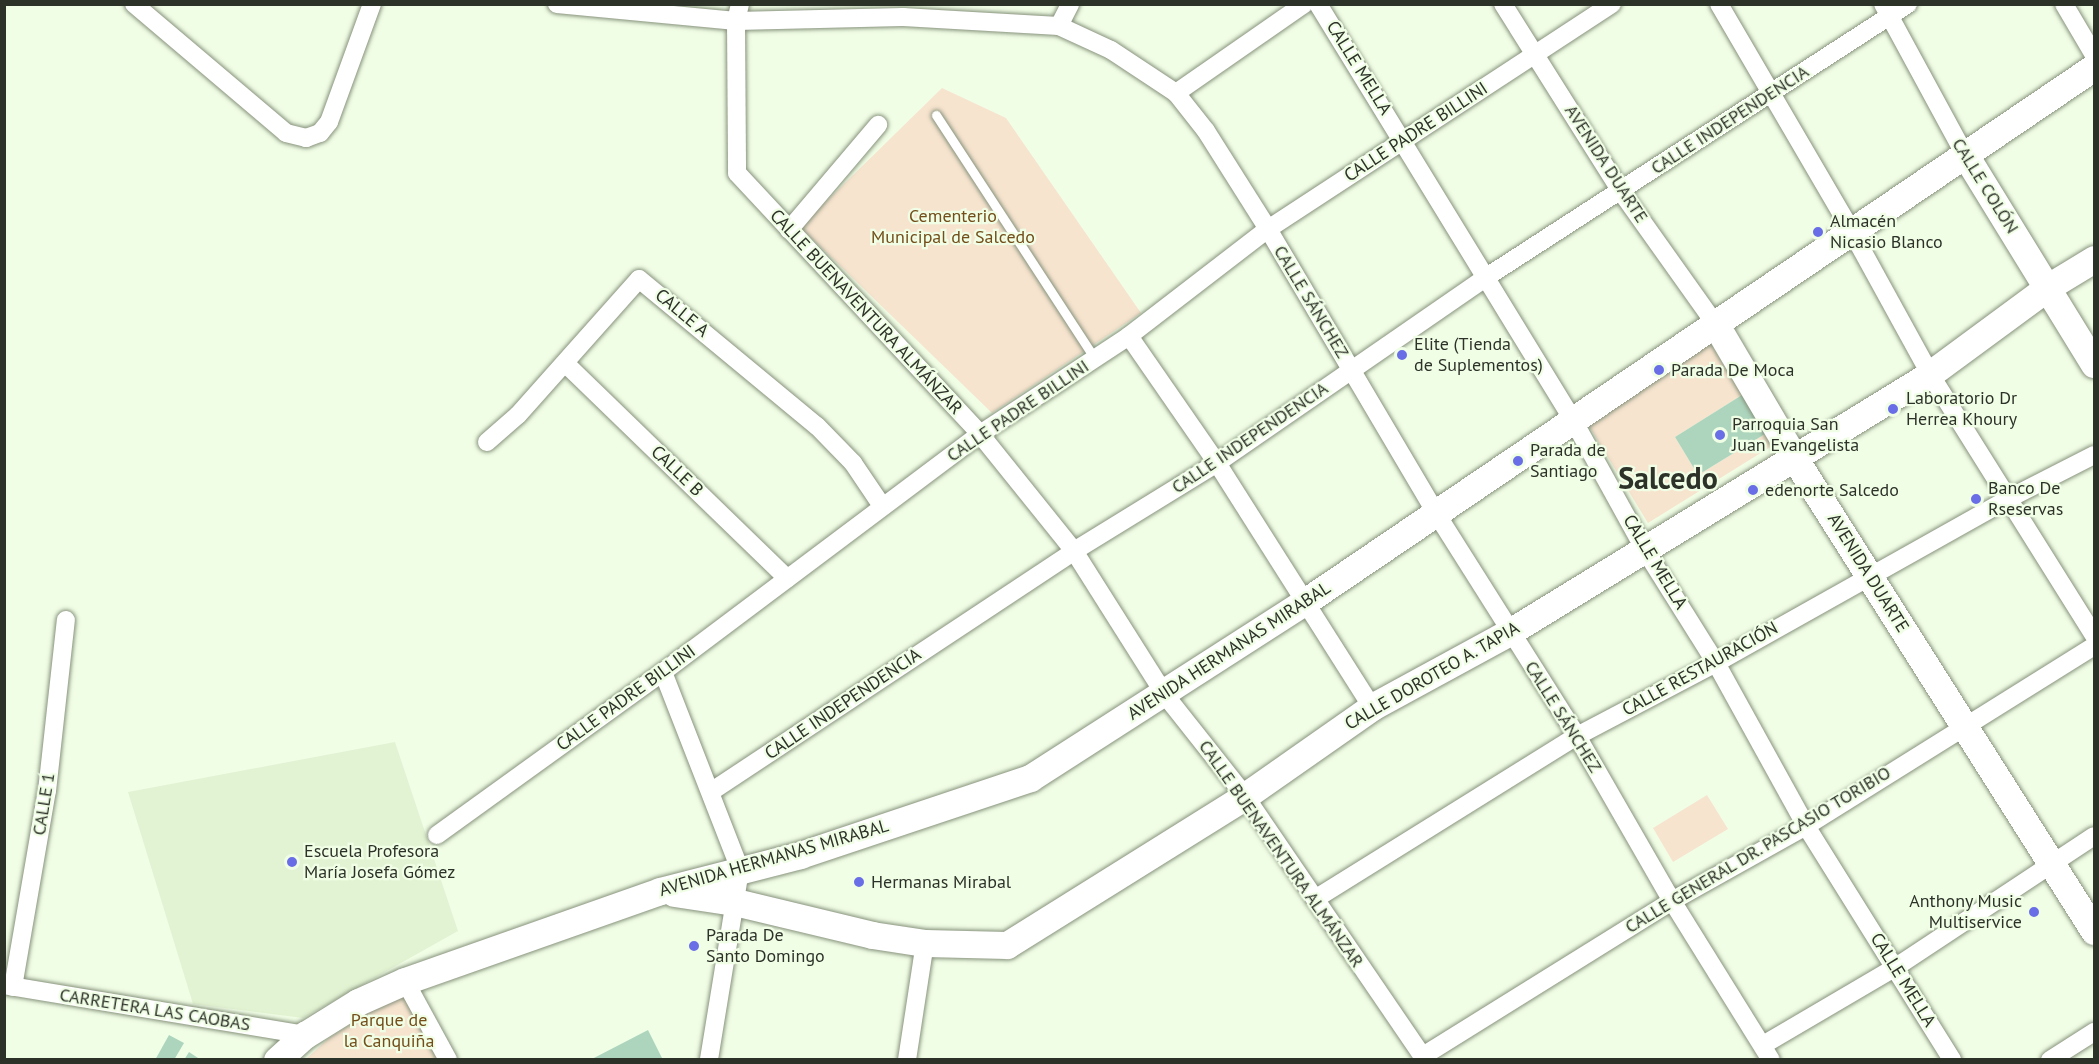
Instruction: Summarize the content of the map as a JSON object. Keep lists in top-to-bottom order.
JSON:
{
  "streets": {
    "main road": [
      "AVENIDA DUARTE",
      "CALLE COLÓN",
      "AVENIDA HERMANAS MIRABAL",
      "CALLE DOROTEO A. TAPIA"
    ],
    "street": [
      "CALLE MELLA",
      "CALLE INDEPENDENCIA",
      "CALLE PADRE BILLINI",
      "CALLE SÁNCHEZ",
      "CALLE BUENAVENTURA ALMÁNZAR",
      "CALLE A",
      "CALLE B",
      "CALLE RESTAURACIÓN",
      "CALLE 1",
      "CALLE GENERAL DR. PASCASIO TORIBIO",
      "CARRETERA LAS CAOBAS"
    ]
  },
  "crossings": [
    ["CALLE MELLA", "CALLE INDEPENDENCIA"],
    ["CALLE MELLA", "CALLE PADRE BILLINI"],
    ["CALLE MELLA", "AVENIDA HERMANAS MIRABAL"],
    ["CALLE MELLA", "CALLE RESTAURACIÓN"],
    ["CALLE MELLA", "CALLE DOROTEO A. TAPIA"],
    ["CALLE MELLA", "CALLE GENERAL DR. PASCASIO TORIBIO"],
    ["CALLE INDEPENDENCIA", "AVENIDA DUARTE"],
    ["CALLE INDEPENDENCIA", "CALLE COLÓN"],
    ["CALLE INDEPENDENCIA", "CALLE SÁNCHEZ"],
    ["CALLE INDEPENDENCIA", "CALLE BUENAVENTURA ALMÁNZAR"],
    ["CALLE PADRE BILLINI", "AVENIDA DUARTE"],
    ["CALLE PADRE BILLINI", "CALLE SÁNCHEZ"],
    ["CALLE PADRE BILLINI", "CALLE BUENAVENTURA ALMÁNZAR"],
    ["CALLE PADRE BILLINI", "CALLE A"],
    ["CALLE PADRE BILLINI", "CALLE B"],
    ["AVENIDA DUARTE", "AVENIDA HERMANAS MIRABAL"],
    ["AVENIDA DUARTE", "CALLE RESTAURACIÓN"],
    ["AVENIDA DUARTE", "CALLE DOROTEO A. TAPIA"],
    ["AVENIDA DUARTE", "CALLE GENERAL DR. PASCASIO TORIBIO"],
    ["CALLE COLÓN", "AVENIDA HERMANAS MIRABAL"],
    ["CALLE COLÓN", "CALLE DOROTEO A. TAPIA"],
    ["CALLE SÁNCHEZ", "CALLE BUENAVENTURA ALMÁNZAR"],
    ["CALLE SÁNCHEZ", "AVENIDA HERMANAS MIRABAL"],
    ["CALLE SÁNCHEZ", "CALLE RESTAURACIÓN"],
    ["CALLE SÁNCHEZ", "CALLE DOROTEO A. TAPIA"],
    ["CALLE SÁNCHEZ", "CALLE GENERAL DR. PASCASIO TORIBIO"],
    ["CALLE BUENAVENTURA ALMÁNZAR", "AVENIDA HERMANAS MIRABAL"],
    ["CALLE BUENAVENTURA ALMÁNZAR", "CALLE RESTAURACIÓN"],
    ["CALLE BUENAVENTURA ALMÁNZAR", "CALLE DOROTEO A. TAPIA"],
    ["CALLE BUENAVENTURA ALMÁNZAR", "CALLE GENERAL DR. PASCASIO TORIBIO"],
    ["CALLE A", "CALLE B"],
    ["AVENIDA HERMANAS MIRABAL", "CALLE DOROTEO A. TAPIA"],
    ["AVENIDA HERMANAS MIRABAL", "CARRETERA LAS CAOBAS"],
    ["CALLE 1", "CARRETERA LAS CAOBAS"]
  ],
  "districts": ["Salcedo"],
  "parks": ["Cementerio Municipal de Salcedo", "Parque de la Canquiña"],
  "places": [
    "Almacén Nicasio Blanco",
    "Elite (Tienda de Suplementos)",
    "Parada De Moca",
    "Laboratorio Dr Herrea Khoury",
    "Parroquia San Juan Evangelista",
    "Parada de Santiago",
    "edenorte Salcedo",
    "Banco De Rseservas",
    "Escuela Profesora María Josefa Gómez",
    "Hermanas Mirabal",
    "Anthony Music Multiservice",
    "Parada De Santo Domingo"
  ]
}
